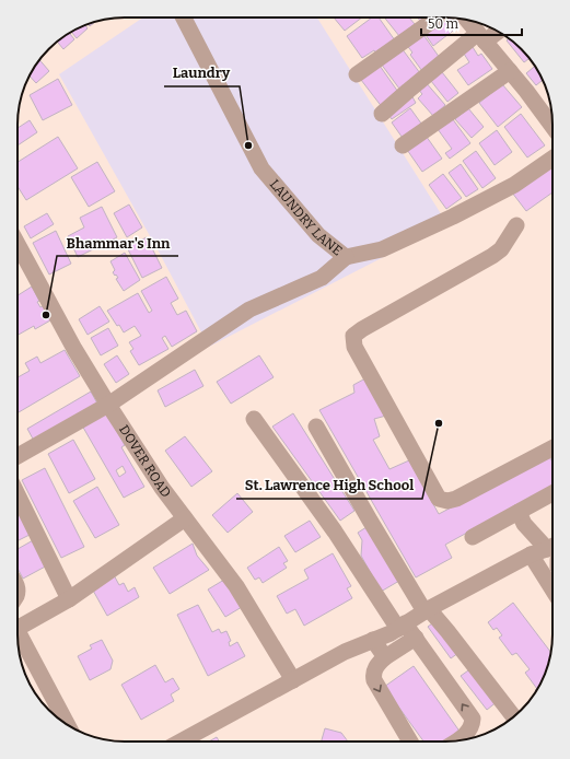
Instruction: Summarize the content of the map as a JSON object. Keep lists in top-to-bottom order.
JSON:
{
  "streets": {
    "street": ["LAUNDRY LANE", "DOVER ROAD"]
  },
  "places": ["Laundry", "Bhammar's Inn", "St. Lawrence High School"],
  "scale_bar": "50 m"
}
